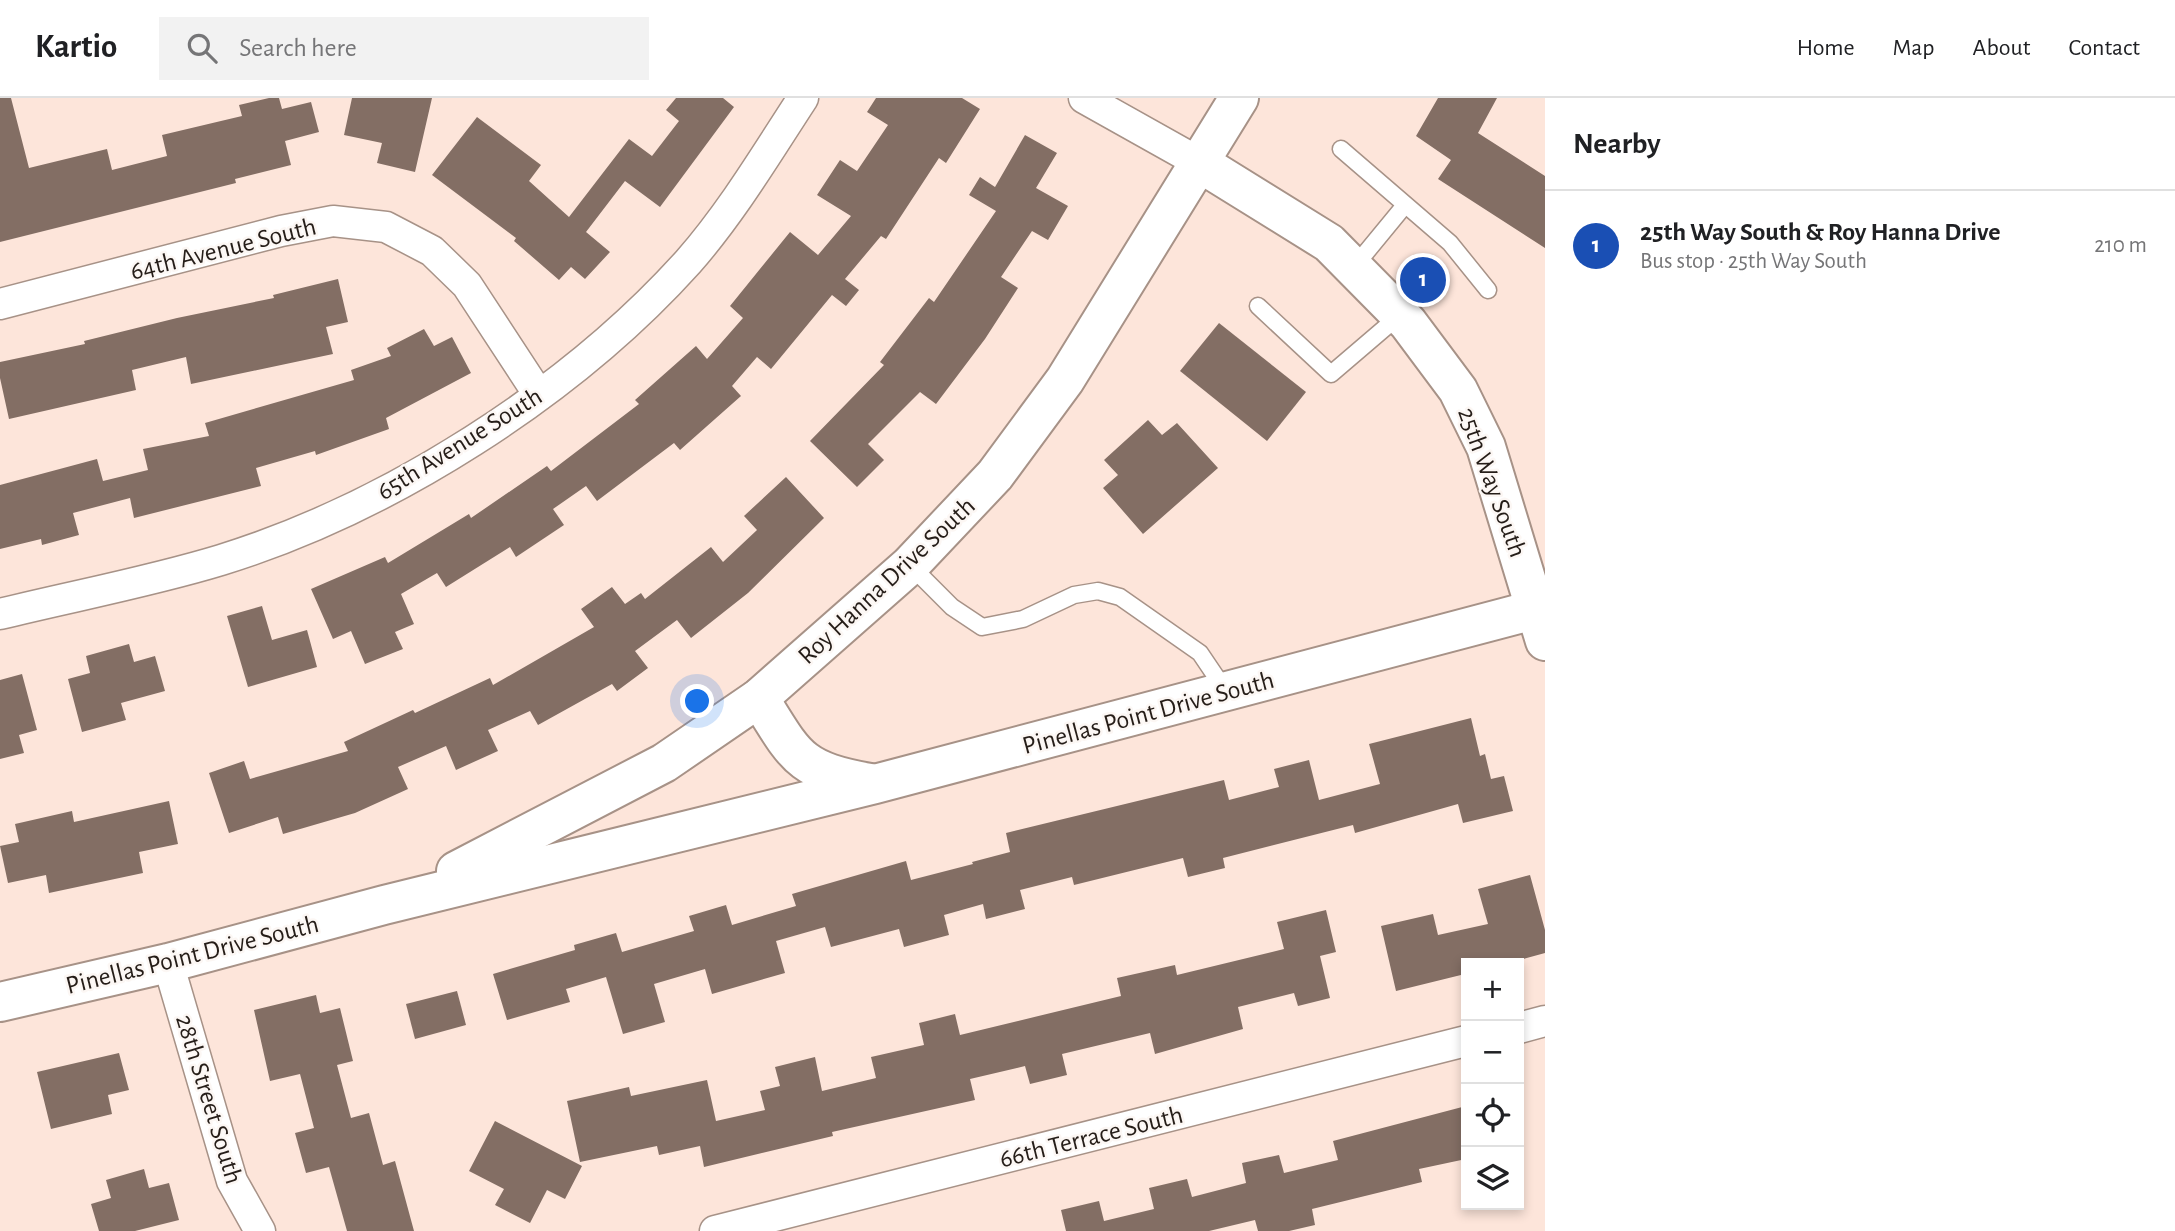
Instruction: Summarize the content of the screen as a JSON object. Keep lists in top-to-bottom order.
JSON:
{
  "streets": {
    "street": [
      "64th Avenue South",
      "65th Avenue South",
      "25th Way South",
      "Roy Hanna Drive South",
      "Pinellas Point Drive South",
      "28th Street South",
      "66th Terrace South"
    ]
  },
  "crossings": [
    ["64th Avenue South", "65th Avenue South"],
    ["25th Way South", "Roy Hanna Drive South"],
    ["25th Way South", "Pinellas Point Drive South"],
    ["Roy Hanna Drive South", "Pinellas Point Drive South"],
    ["Pinellas Point Drive South", "28th Street South"]
  ],
  "page": {
    "header": "Kartio",
    "search": "Search here",
    "nav": [
      "Home",
      "Map",
      "About",
      "Contact"
    ],
    "heading": "Nearby",
    "list": [
      {
        "mark": "1",
        "name": "25th Way South & Roy Hanna Drive",
        "note": "Bus stop · 25th Way South",
        "value": "210 m"
      }
    ],
    "pins": "1",
    "map_buttons": ["+", "−"]
  }
}
